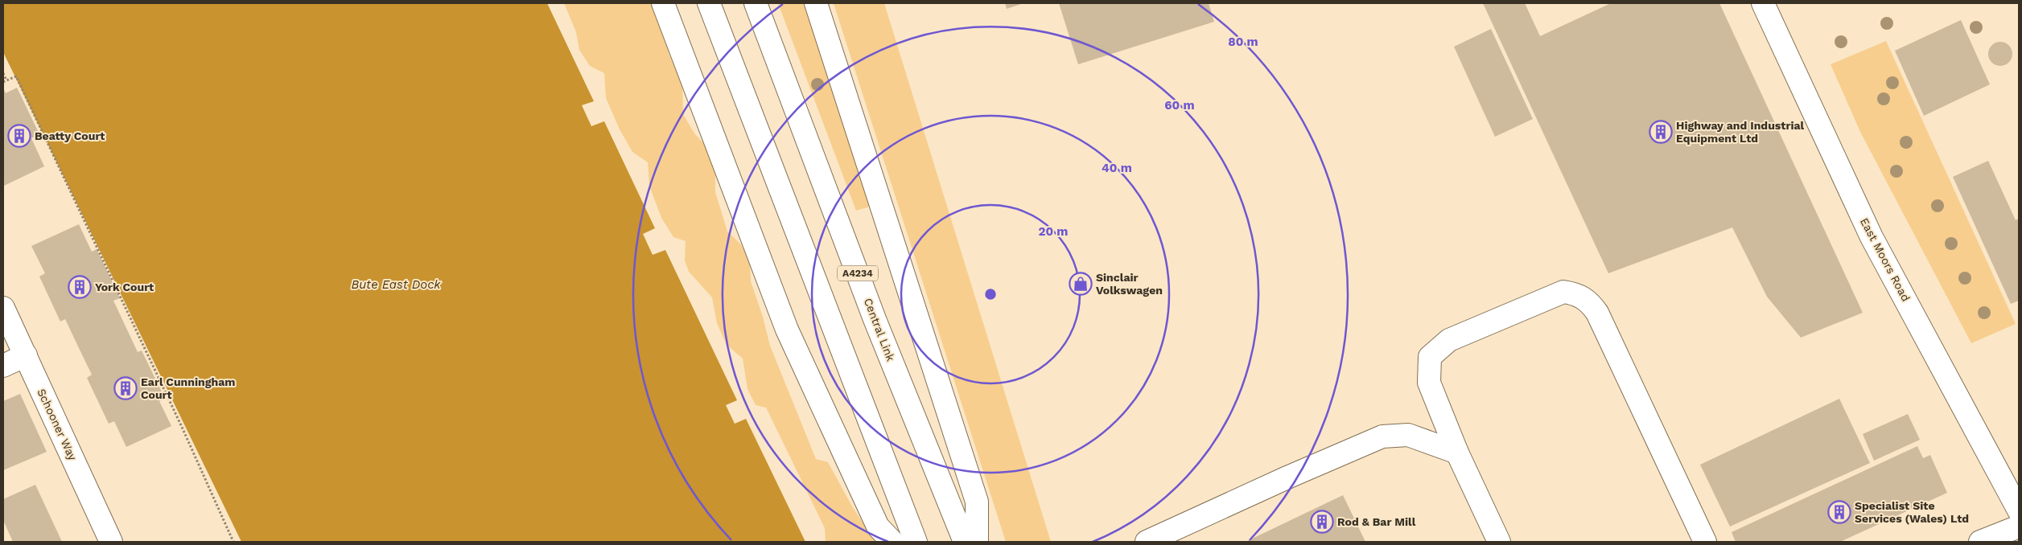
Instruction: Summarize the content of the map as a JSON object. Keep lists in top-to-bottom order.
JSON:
{
  "streets": {
    "main road": [
      "East Moors Road",
      "A4234",
      "Central Link",
      "Schooner Way"
    ]
  },
  "water": ["Bute East Dock"],
  "places": {
    "building": [
      "Highway and Industrial Equipment Ltd",
      "Beatty Court",
      "York Court",
      "Earl Cunningham Court",
      "Specialist Site Services (Wales) Ltd",
      "Rod & Bar Mill"
    ],
    "shop": ["Sinclair Volkswagen"]
  },
  "rings": [
    "80 m",
    "60 m",
    "40 m",
    "20 m"
  ]
}
